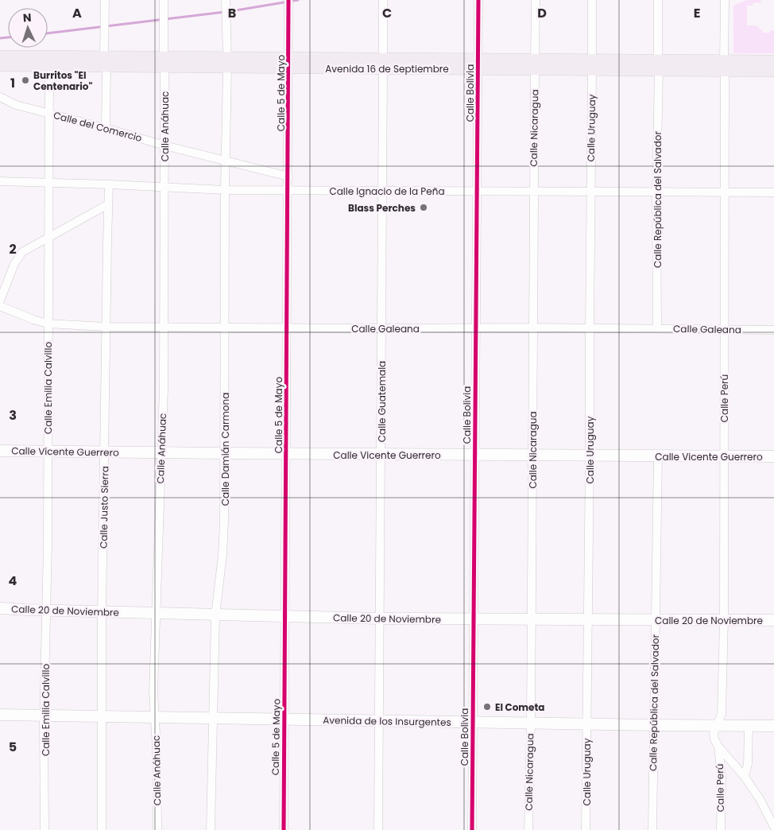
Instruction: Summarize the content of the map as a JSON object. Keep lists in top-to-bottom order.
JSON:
{
  "streets": {
    "main road": [
      "Avenida 16 de Septiembre",
      "Calle Vicente Guerrero",
      "Calle 20 de Noviembre",
      "Avenida de los Insurgentes"
    ],
    "street": [
      "Calle 5 de Mayo",
      "Calle Bolivia",
      "Calle del Comercio",
      "Calle Anáhuac",
      "Calle Nicaragua",
      "Calle Uruguay",
      "Calle Ignacio de la Peña",
      "Calle República del Salvador",
      "Calle Galeana",
      "Calle Emilia Calvillo",
      "Calle Perú",
      "Calle Guatemala",
      "Calle Damián Carmona",
      "Calle Justo Sierra"
    ]
  },
  "crossings": [
    ["Avenida 16 de Septiembre", "Calle 5 de Mayo"],
    ["Avenida 16 de Septiembre", "Calle Bolivia"],
    ["Avenida 16 de Septiembre", "Calle Anáhuac"],
    ["Avenida 16 de Septiembre", "Calle Nicaragua"],
    ["Avenida 16 de Septiembre", "Calle Uruguay"],
    ["Avenida 16 de Septiembre", "Calle República del Salvador"],
    ["Avenida 16 de Septiembre", "Calle Emilia Calvillo"],
    ["Avenida 16 de Septiembre", "Calle Perú"],
    ["Avenida 16 de Septiembre", "Calle Guatemala"],
    ["Avenida 16 de Septiembre", "Calle Damián Carmona"],
    ["Calle 5 de Mayo", "Calle del Comercio"],
    ["Calle 5 de Mayo", "Calle Ignacio de la Peña"],
    ["Calle 5 de Mayo", "Calle Galeana"],
    ["Calle 5 de Mayo", "Calle Vicente Guerrero"],
    ["Calle 5 de Mayo", "Calle 20 de Noviembre"],
    ["Calle 5 de Mayo", "Avenida de los Insurgentes"],
    ["Calle Bolivia", "Calle Ignacio de la Peña"],
    ["Calle Bolivia", "Calle Galeana"],
    ["Calle Bolivia", "Calle Vicente Guerrero"],
    ["Calle Bolivia", "Calle 20 de Noviembre"],
    ["Calle Bolivia", "Avenida de los Insurgentes"],
    ["Calle del Comercio", "Calle Anáhuac"],
    ["Calle del Comercio", "Calle Emilia Calvillo"],
    ["Calle del Comercio", "Calle Damián Carmona"],
    ["Calle Anáhuac", "Calle Ignacio de la Peña"],
    ["Calle Anáhuac", "Calle Galeana"],
    ["Calle Anáhuac", "Calle Vicente Guerrero"],
    ["Calle Anáhuac", "Calle 20 de Noviembre"],
    ["Calle Anáhuac", "Avenida de los Insurgentes"],
    ["Calle Nicaragua", "Calle Ignacio de la Peña"],
    ["Calle Nicaragua", "Calle Galeana"],
    ["Calle Nicaragua", "Calle Vicente Guerrero"],
    ["Calle Nicaragua", "Calle 20 de Noviembre"],
    ["Calle Nicaragua", "Avenida de los Insurgentes"],
    ["Calle Uruguay", "Calle Ignacio de la Peña"],
    ["Calle Uruguay", "Calle Galeana"],
    ["Calle Uruguay", "Calle Vicente Guerrero"],
    ["Calle Uruguay", "Calle 20 de Noviembre"],
    ["Calle Uruguay", "Avenida de los Insurgentes"],
    ["Calle Ignacio de la Peña", "Calle República del Salvador"],
    ["Calle Ignacio de la Peña", "Calle Emilia Calvillo"],
    ["Calle Ignacio de la Peña", "Calle Perú"],
    ["Calle Ignacio de la Peña", "Calle Guatemala"],
    ["Calle Ignacio de la Peña", "Calle Damián Carmona"],
    ["Calle Ignacio de la Peña", "Calle Justo Sierra"],
    ["Calle República del Salvador", "Calle Galeana"],
    ["Calle República del Salvador", "Calle Vicente Guerrero"],
    ["Calle República del Salvador", "Calle 20 de Noviembre"],
    ["Calle República del Salvador", "Avenida de los Insurgentes"],
    ["Calle Galeana", "Calle Emilia Calvillo"],
    ["Calle Galeana", "Calle Perú"],
    ["Calle Galeana", "Calle Guatemala"],
    ["Calle Galeana", "Calle Damián Carmona"],
    ["Calle Galeana", "Calle Justo Sierra"],
    ["Calle Emilia Calvillo", "Calle Vicente Guerrero"],
    ["Calle Emilia Calvillo", "Calle 20 de Noviembre"],
    ["Calle Emilia Calvillo", "Avenida de los Insurgentes"],
    ["Calle Perú", "Calle Vicente Guerrero"],
    ["Calle Perú", "Calle 20 de Noviembre"],
    ["Calle Perú", "Avenida de los Insurgentes"],
    ["Calle Guatemala", "Calle Vicente Guerrero"],
    ["Calle Guatemala", "Calle 20 de Noviembre"],
    ["Calle Guatemala", "Avenida de los Insurgentes"],
    ["Calle Damián Carmona", "Calle Vicente Guerrero"],
    ["Calle Damián Carmona", "Calle 20 de Noviembre"],
    ["Calle Damián Carmona", "Avenida de los Insurgentes"],
    ["Calle Vicente Guerrero", "Calle Justo Sierra"],
    ["Calle Justo Sierra", "Calle 20 de Noviembre"],
    ["Calle Justo Sierra", "Avenida de los Insurgentes"]
  ],
  "places": ["Burritos \"El Centenario\"", "Blass Perches", "El Cometa"],
  "north": "top",
  "grid": {
    "columns": [
      "A",
      "B",
      "C",
      "D",
      "E"
    ],
    "rows": [
      "1",
      "2",
      "3",
      "4",
      "5"
    ]
  }
}
